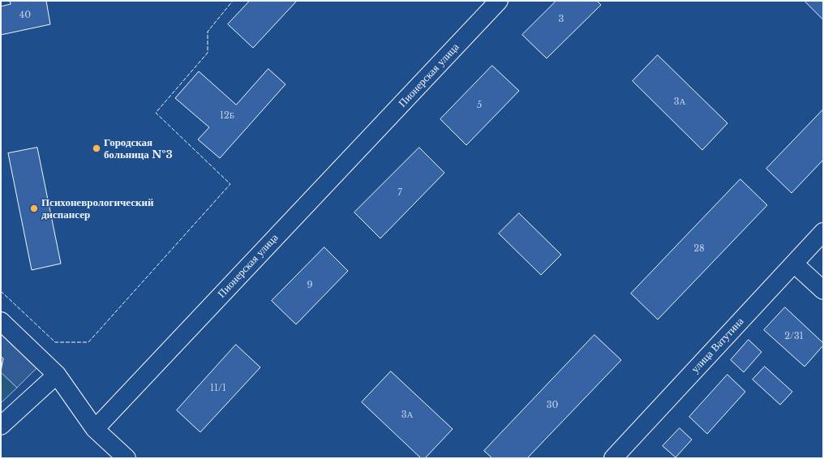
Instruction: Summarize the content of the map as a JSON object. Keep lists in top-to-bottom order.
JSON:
{
  "streets": {
    "street": ["Пионерская улица", "улица Ватутина"]
  },
  "places": ["Городская больница №3", "Психоневрологический диспансер"],
  "house_numbers": [
    "40",
    "3",
    "3А",
    "5",
    "12Б",
    "7",
    "28",
    "9",
    "2/31",
    "11/1",
    "30",
    "3А"
  ]
}
